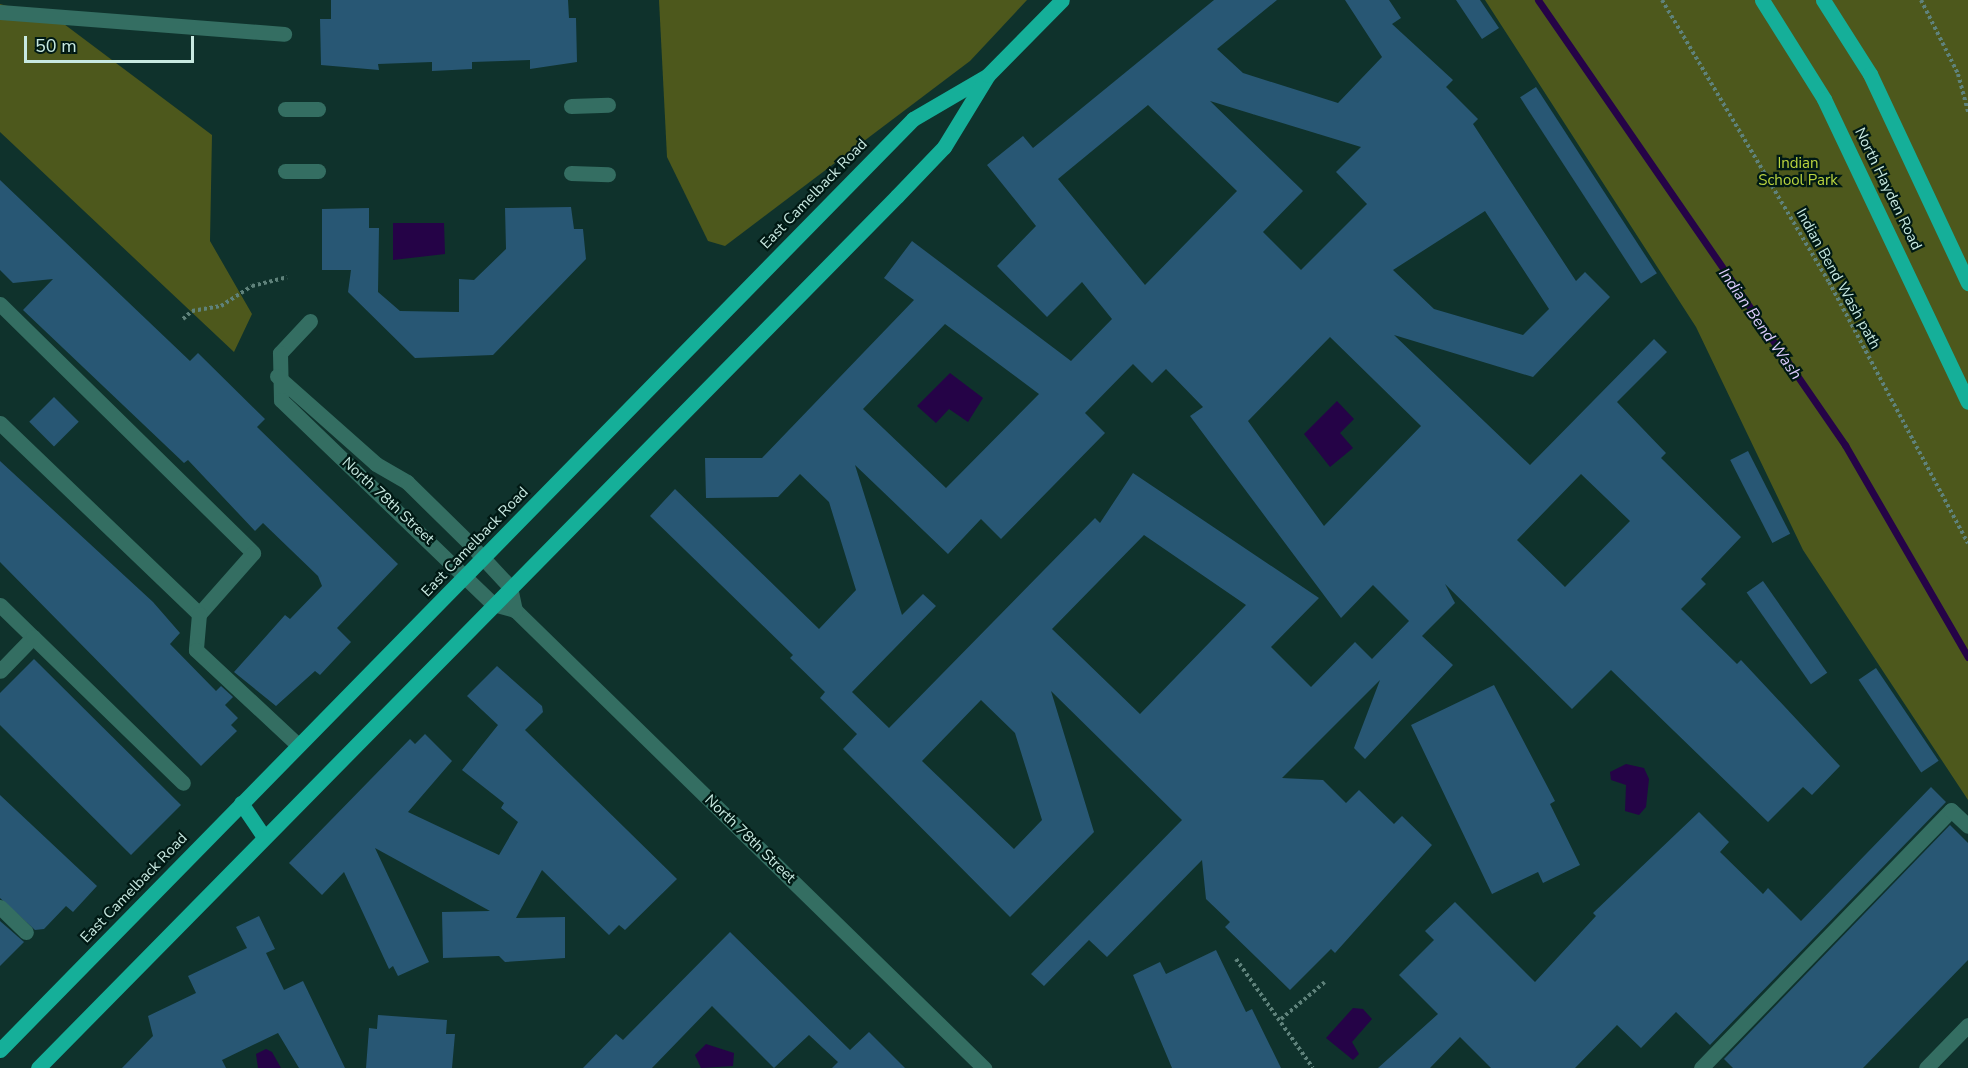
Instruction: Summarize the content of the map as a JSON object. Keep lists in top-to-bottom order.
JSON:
{
  "streets": {
    "main road": ["North Hayden Road", "East Camelback Road"],
    "street": ["North 78th Street"],
    "path": ["Indian Bend Wash path"]
  },
  "crossings": [
    ["East Camelback Road", "North 78th Street"]
  ],
  "water": ["Indian Bend Wash"],
  "parks": ["Indian School Park"],
  "scale_bar": "50 m"
}
